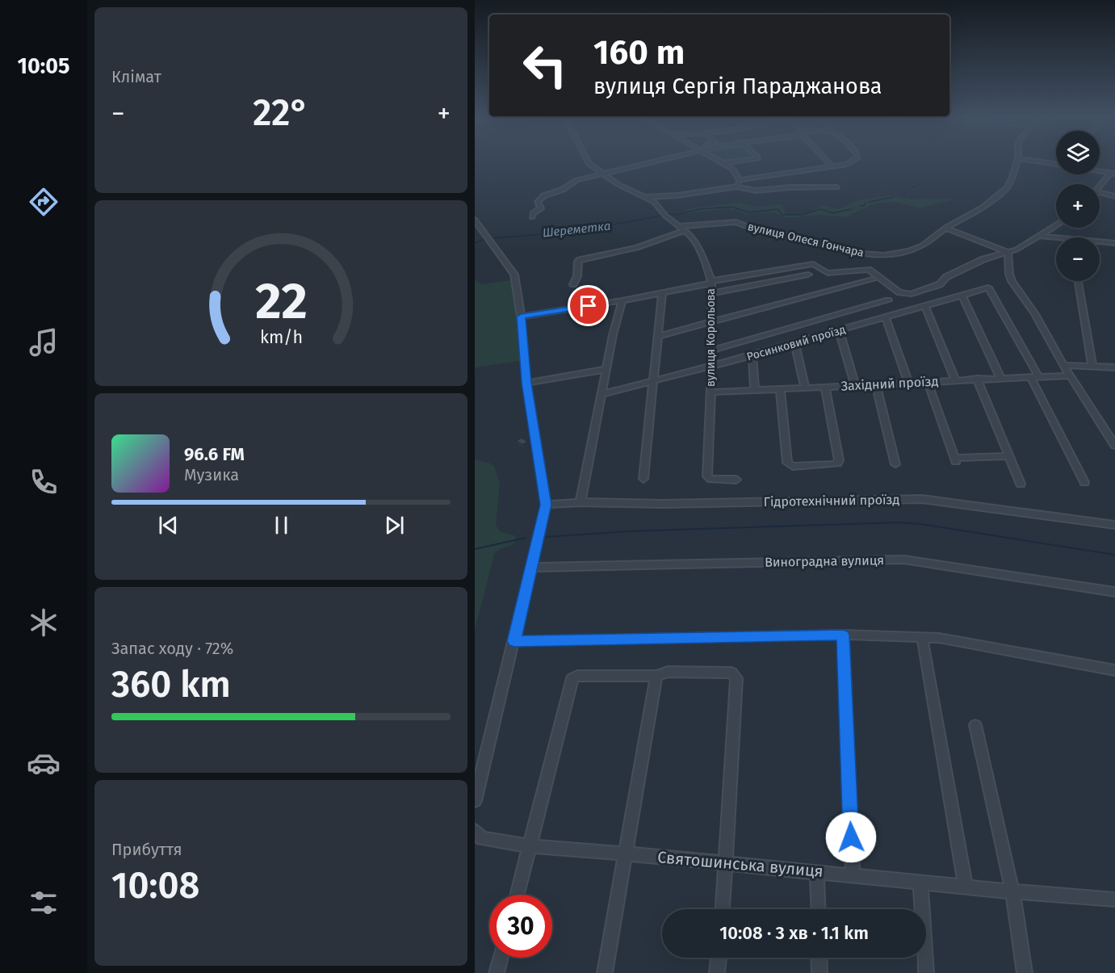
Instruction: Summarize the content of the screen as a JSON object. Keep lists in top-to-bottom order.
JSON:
{
  "streets": {
    "street": [
      "вулиця Олеся Гончара",
      "вулиця Корольова",
      "Росинковий проїзд",
      "Західний проїзд",
      "Гідротехнічний проїзд",
      "Виноградна вулиця",
      "Святошинська вулиця"
    ]
  },
  "crossings": [
    ["вулиця Олеся Гончара", "вулиця Корольова"],
    ["вулиця Корольова", "Росинковий проїзд"],
    ["вулиця Корольова", "Західний проїзд"],
    ["Росинковий проїзд", "Західний проїзд"]
  ],
  "water": ["Шереметка"],
  "page": {
    "tabs": "10:05",
    "tile": [
      "Клімат",
      ["Запас ходу · 72%", "360 km"],
      ["Прибуття", "10:08"]
    ],
    "turn": ["160 m", "вулиця Сергія Параджанова"],
    "heat": ["−", "22°", "+"],
    "map_buttons": ["+", "−"],
    "song": ["96.6 FM", "Музика"],
    "limit": "30",
    "trip": "10:08 · 3 хв · 1.1 km",
    "gauge": ["22", "km/h"]
  }
}
